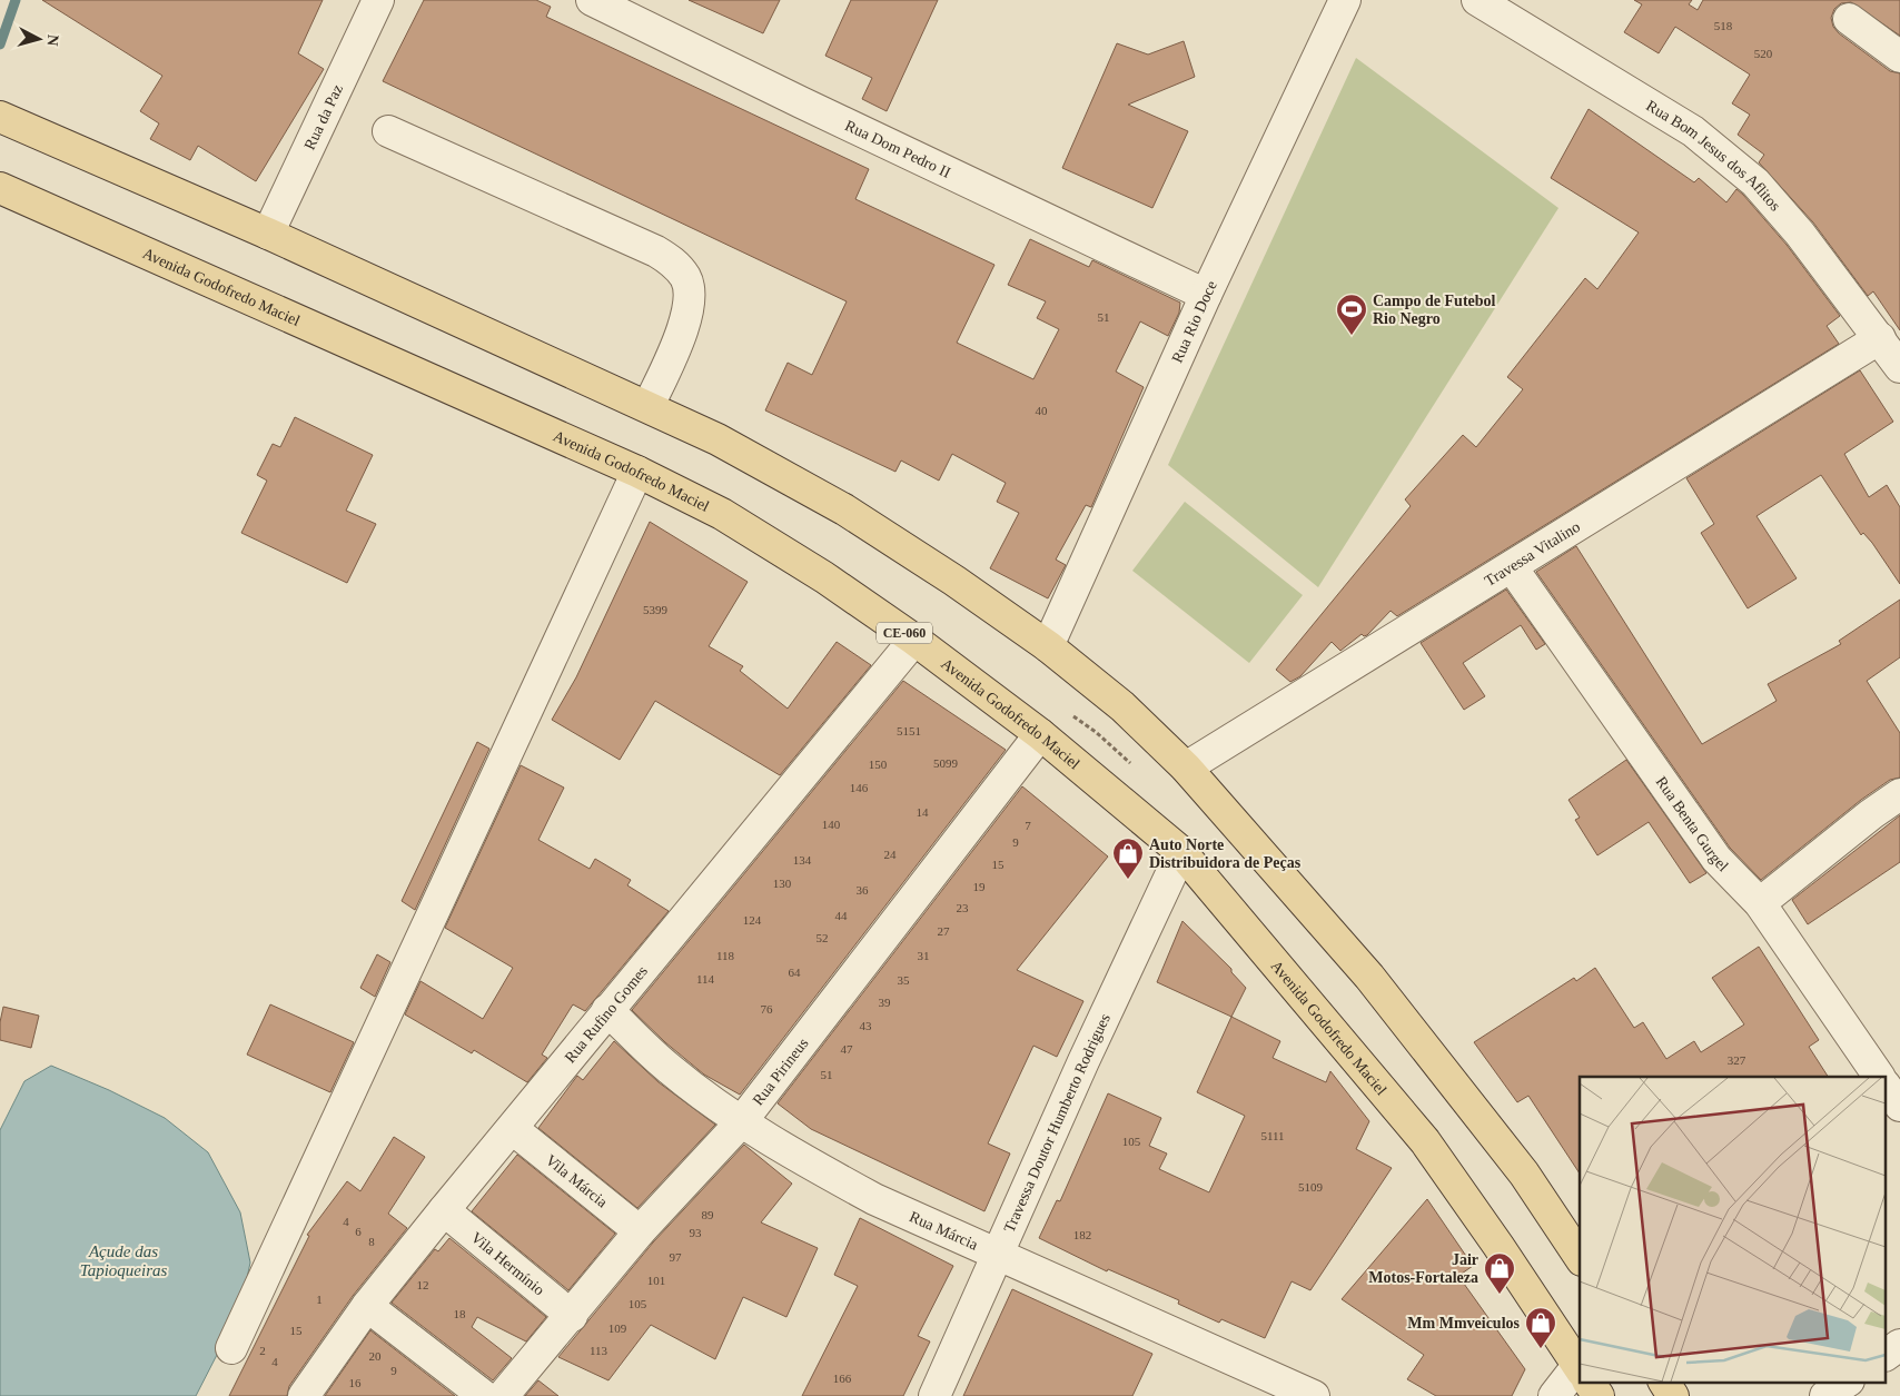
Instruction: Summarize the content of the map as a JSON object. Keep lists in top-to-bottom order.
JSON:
{
  "streets": {
    "main road": ["Avenida Godofredo Maciel", "CE-060"],
    "street": [
      "Rua da Paz",
      "Rua Dom Pedro II",
      "Rua Bom Jesus dos Aflitos",
      "Rua Rio Doce",
      "Travessa Vitalino",
      "Rua Benta Gurgel",
      "Rua Rufino Gomes",
      "Rua Pirineus",
      "Travessa Doutor Humberto Rodrigues",
      "Vila Márcia",
      "Rua Márcia",
      "Vila Hermínio"
    ]
  },
  "crossings": [
    ["Rua Dom Pedro II", "Rua Rio Doce"],
    ["Rua Bom Jesus dos Aflitos", "Travessa Vitalino"],
    ["Avenida Godofredo Maciel", "Rua Rufino Gomes"],
    ["Avenida Godofredo Maciel", "Rua Pirineus"],
    ["Avenida Godofredo Maciel", "Travessa Doutor Humberto Rodrigues"],
    ["Travessa Vitalino", "Rua Benta Gurgel"],
    ["Rua Rufino Gomes", "Vila Márcia"],
    ["Rua Rufino Gomes", "Rua Márcia"],
    ["Rua Rufino Gomes", "Vila Hermínio"],
    ["Rua Pirineus", "Vila Márcia"],
    ["Rua Pirineus", "Rua Márcia"],
    ["Rua Pirineus", "Vila Hermínio"],
    ["Travessa Doutor Humberto Rodrigues", "Rua Márcia"]
  ],
  "water": ["Açude das Tapioqueiras"],
  "places": {
    "sports": ["Campo de Futebol Rio Negro"],
    "shop": ["Auto Norte Distribuidora de Peças", "Jair Motos-Fortaleza", "Mm Mmveiculos"]
  },
  "house_numbers": [
    "518",
    "520",
    "51",
    "40",
    "5399",
    "5151",
    "5099",
    "150",
    "146",
    "14",
    "140",
    "7",
    "9",
    "24",
    "134",
    "15",
    "130",
    "19",
    "36",
    "23",
    "44",
    "124",
    "27",
    "52",
    "118",
    "31",
    "64",
    "114",
    "35",
    "39",
    "76",
    "43",
    "47",
    "327",
    "51",
    "5111",
    "105",
    "5109",
    "89",
    "4",
    "6",
    "93",
    "182",
    "8",
    "97",
    "101",
    "12",
    "1",
    "105",
    "18",
    "109",
    "15",
    "2",
    "113",
    "20",
    "4",
    "9",
    "166",
    "16"
  ],
  "north": "right"
}
